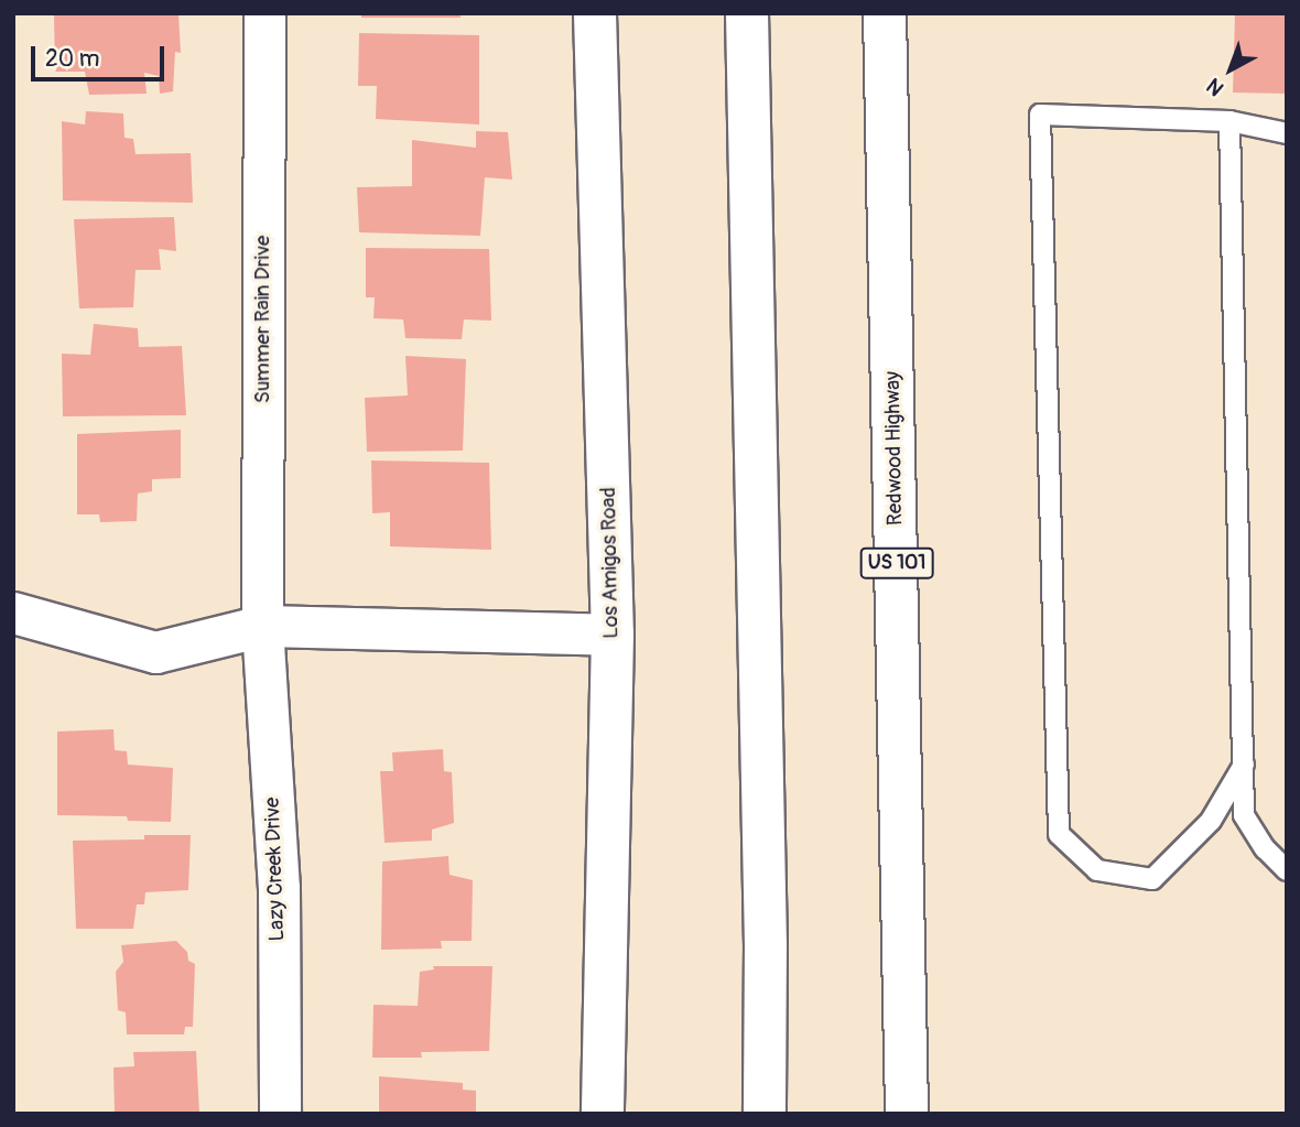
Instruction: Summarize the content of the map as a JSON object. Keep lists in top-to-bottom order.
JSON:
{
  "streets": {
    "main road": ["Redwood Highway", "Los Amigos Road", "US 101"],
    "street": ["Summer Rain Drive", "Lazy Creek Drive"]
  },
  "crossings": [
    ["Summer Rain Drive", "Lazy Creek Drive"]
  ],
  "scale_bar": "20 m",
  "north": "bottom left"
}
